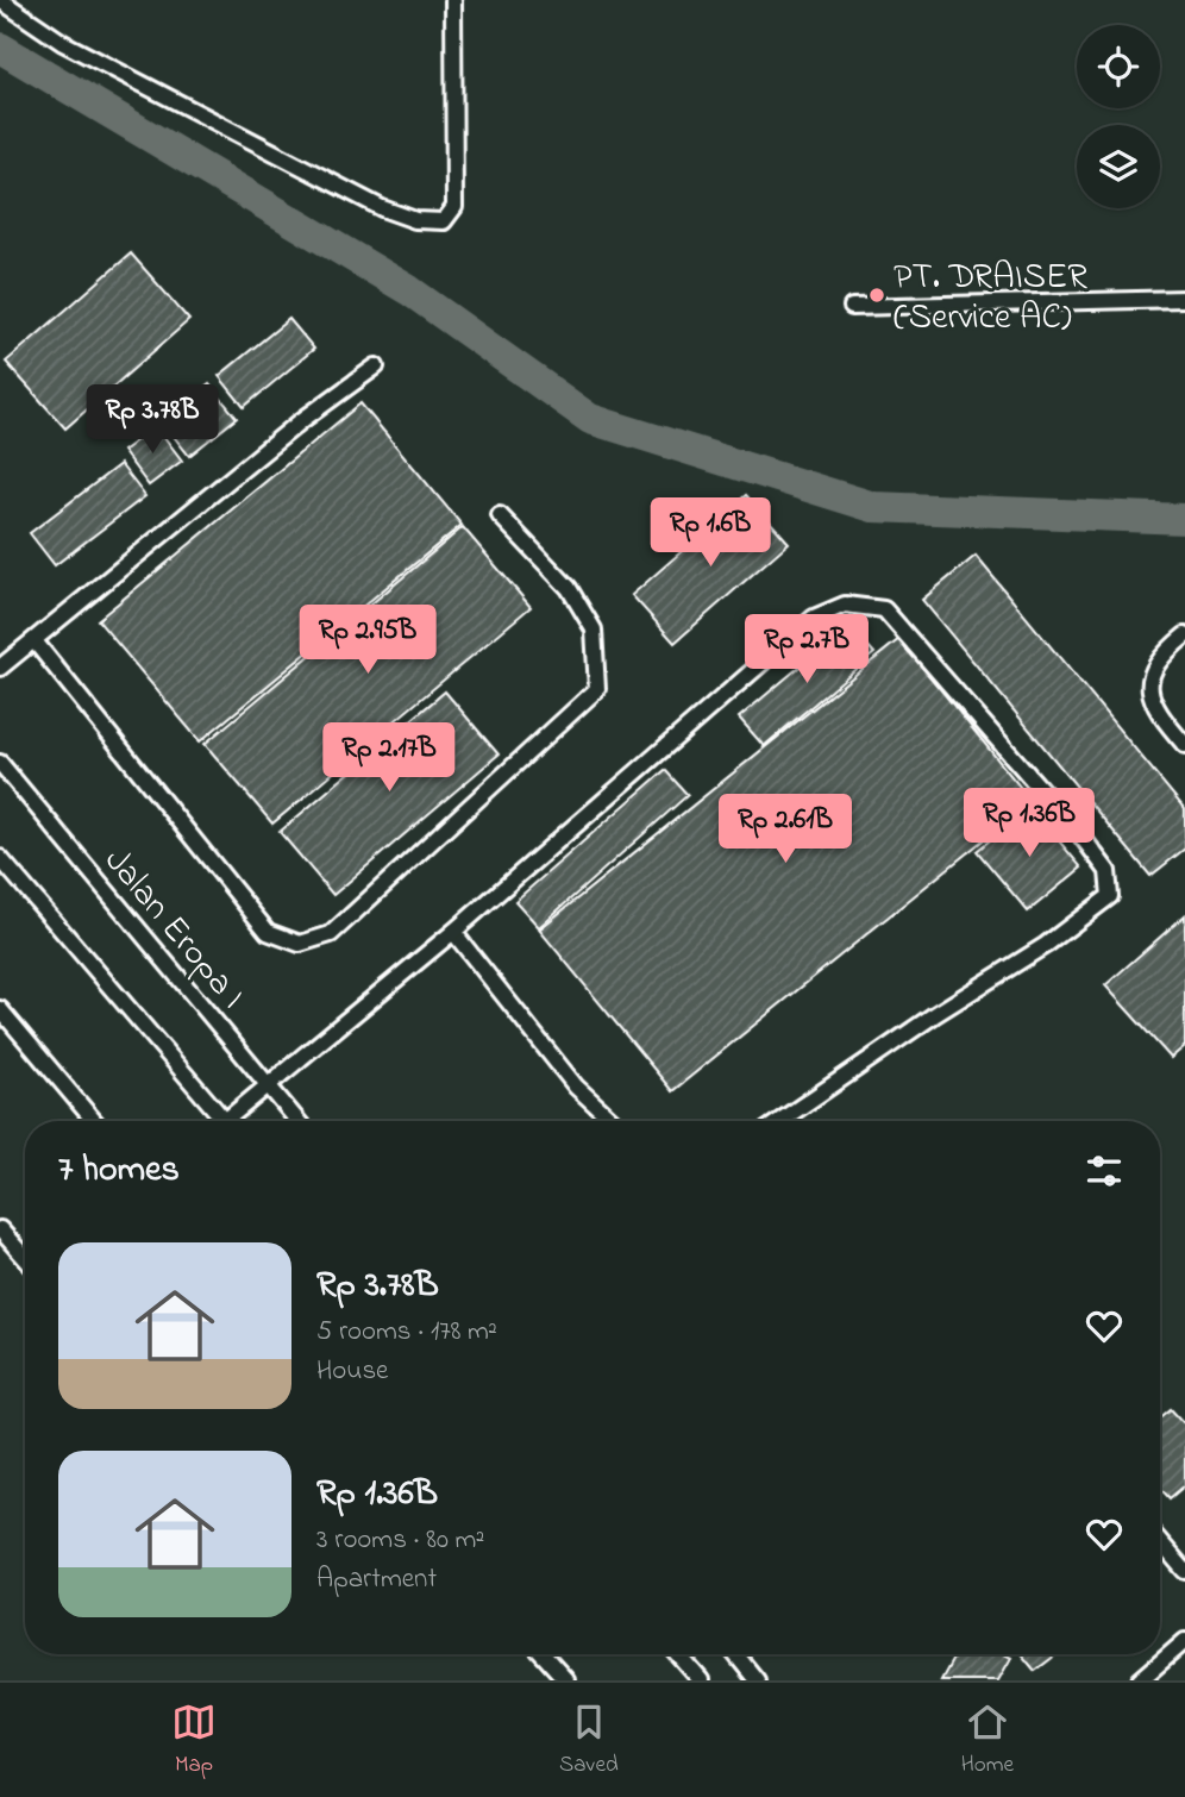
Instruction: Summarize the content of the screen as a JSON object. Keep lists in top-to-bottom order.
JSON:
{
  "streets": {
    "lane": ["Jalan Eropa I"]
  },
  "places": ["PT. DRAISER (Service AC)"],
  "page": {
    "price": [
      "Rp 3.78B",
      "Rp 1.6B",
      "Rp 2.95B",
      "Rp 2.7B",
      "Rp 2.17B",
      "Rp 1.36B",
      "Rp 2.61B"
    ],
    "heading": "7 homes",
    "list": [
      {
        "name": "Rp 3.78B",
        "note": "5 rooms · 178 m² · House"
      },
      {
        "name": "Rp 1.36B",
        "note": "3 rooms · 80 m² · Apartment"
      }
    ],
    "tabs": ["Map", "Saved", "Home"]
  }
}
